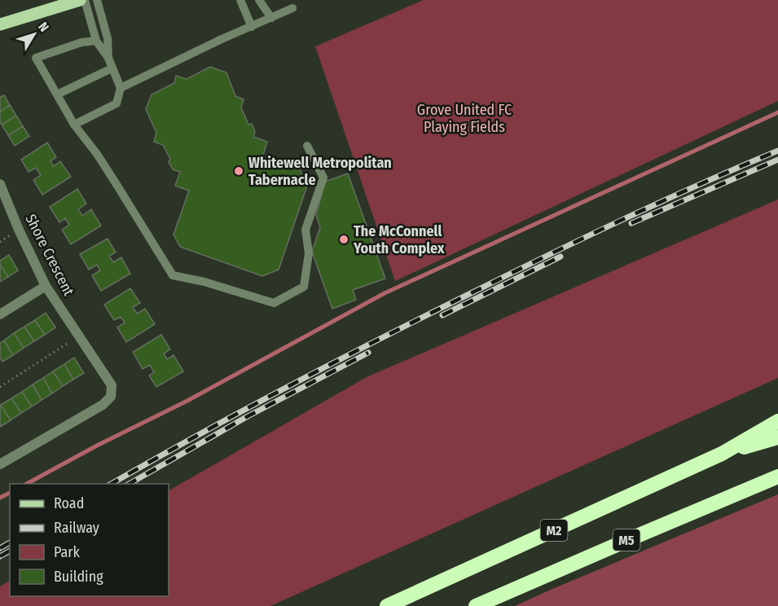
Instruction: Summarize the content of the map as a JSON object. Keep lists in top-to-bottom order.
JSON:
{
  "streets": {
    "highway": ["M2", "M5"],
    "street": ["Shore Crescent"]
  },
  "parks": ["Grove United FC Playing Fields"],
  "places": ["Whitewell Metropolitan Tabernacle", "The McConnell Youth Complex"],
  "legend": [
    "Road",
    "Railway",
    "Park",
    "Building"
  ],
  "north": "top right"
}
